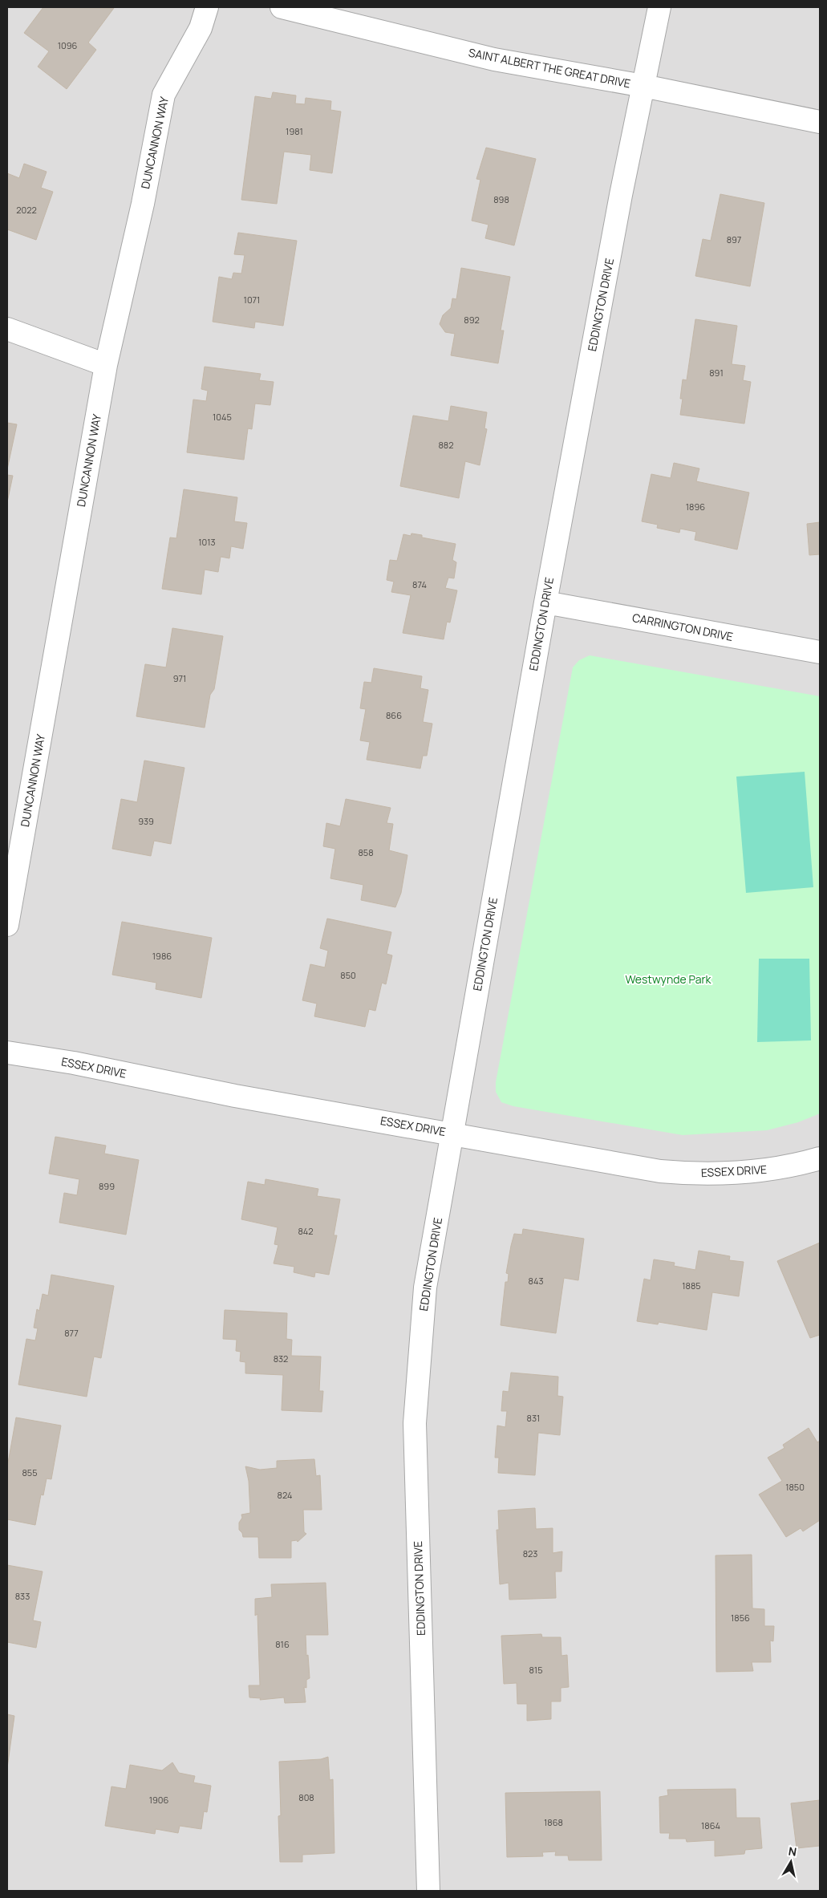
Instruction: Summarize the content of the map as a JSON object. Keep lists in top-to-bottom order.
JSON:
{
  "streets": {
    "street": [
      "SAINT ALBERT THE GREAT DRIVE",
      "DUNCANNON WAY",
      "EDDINGTON DRIVE",
      "CARRINGTON DRIVE",
      "ESSEX DRIVE"
    ]
  },
  "crossings": [
    ["SAINT ALBERT THE GREAT DRIVE", "EDDINGTON DRIVE"],
    ["EDDINGTON DRIVE", "CARRINGTON DRIVE"],
    ["EDDINGTON DRIVE", "ESSEX DRIVE"]
  ],
  "parks": ["Westwynde Park"],
  "house_numbers": [
    "1096",
    "1981",
    "898",
    "2022",
    "897",
    "1071",
    "892",
    "891",
    "1045",
    "882",
    "1896",
    "1013",
    "874",
    "971",
    "866",
    "939",
    "858",
    "1986",
    "850",
    "899",
    "842",
    "843",
    "1885",
    "877",
    "832",
    "831",
    "855",
    "1850",
    "824",
    "823",
    "833",
    "1856",
    "816",
    "815",
    "808",
    "1906",
    "1868",
    "1864"
  ],
  "north": "top"
}
